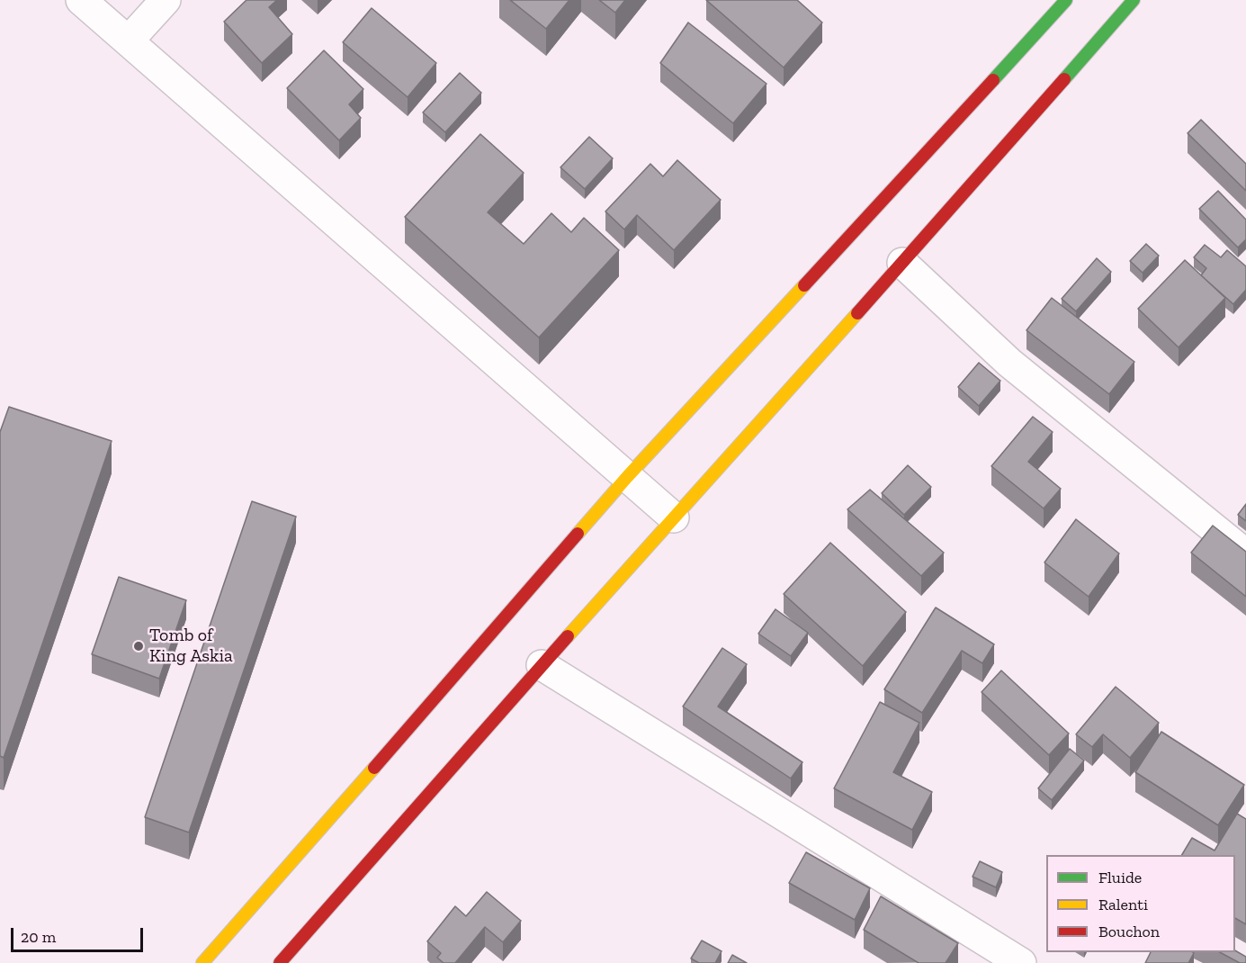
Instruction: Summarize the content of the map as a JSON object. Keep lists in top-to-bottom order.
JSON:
{
  "places": ["Tomb of King Askia"],
  "legend": ["Fluide", "Ralenti", "Bouchon"],
  "scale_bar": "20 m"
}
